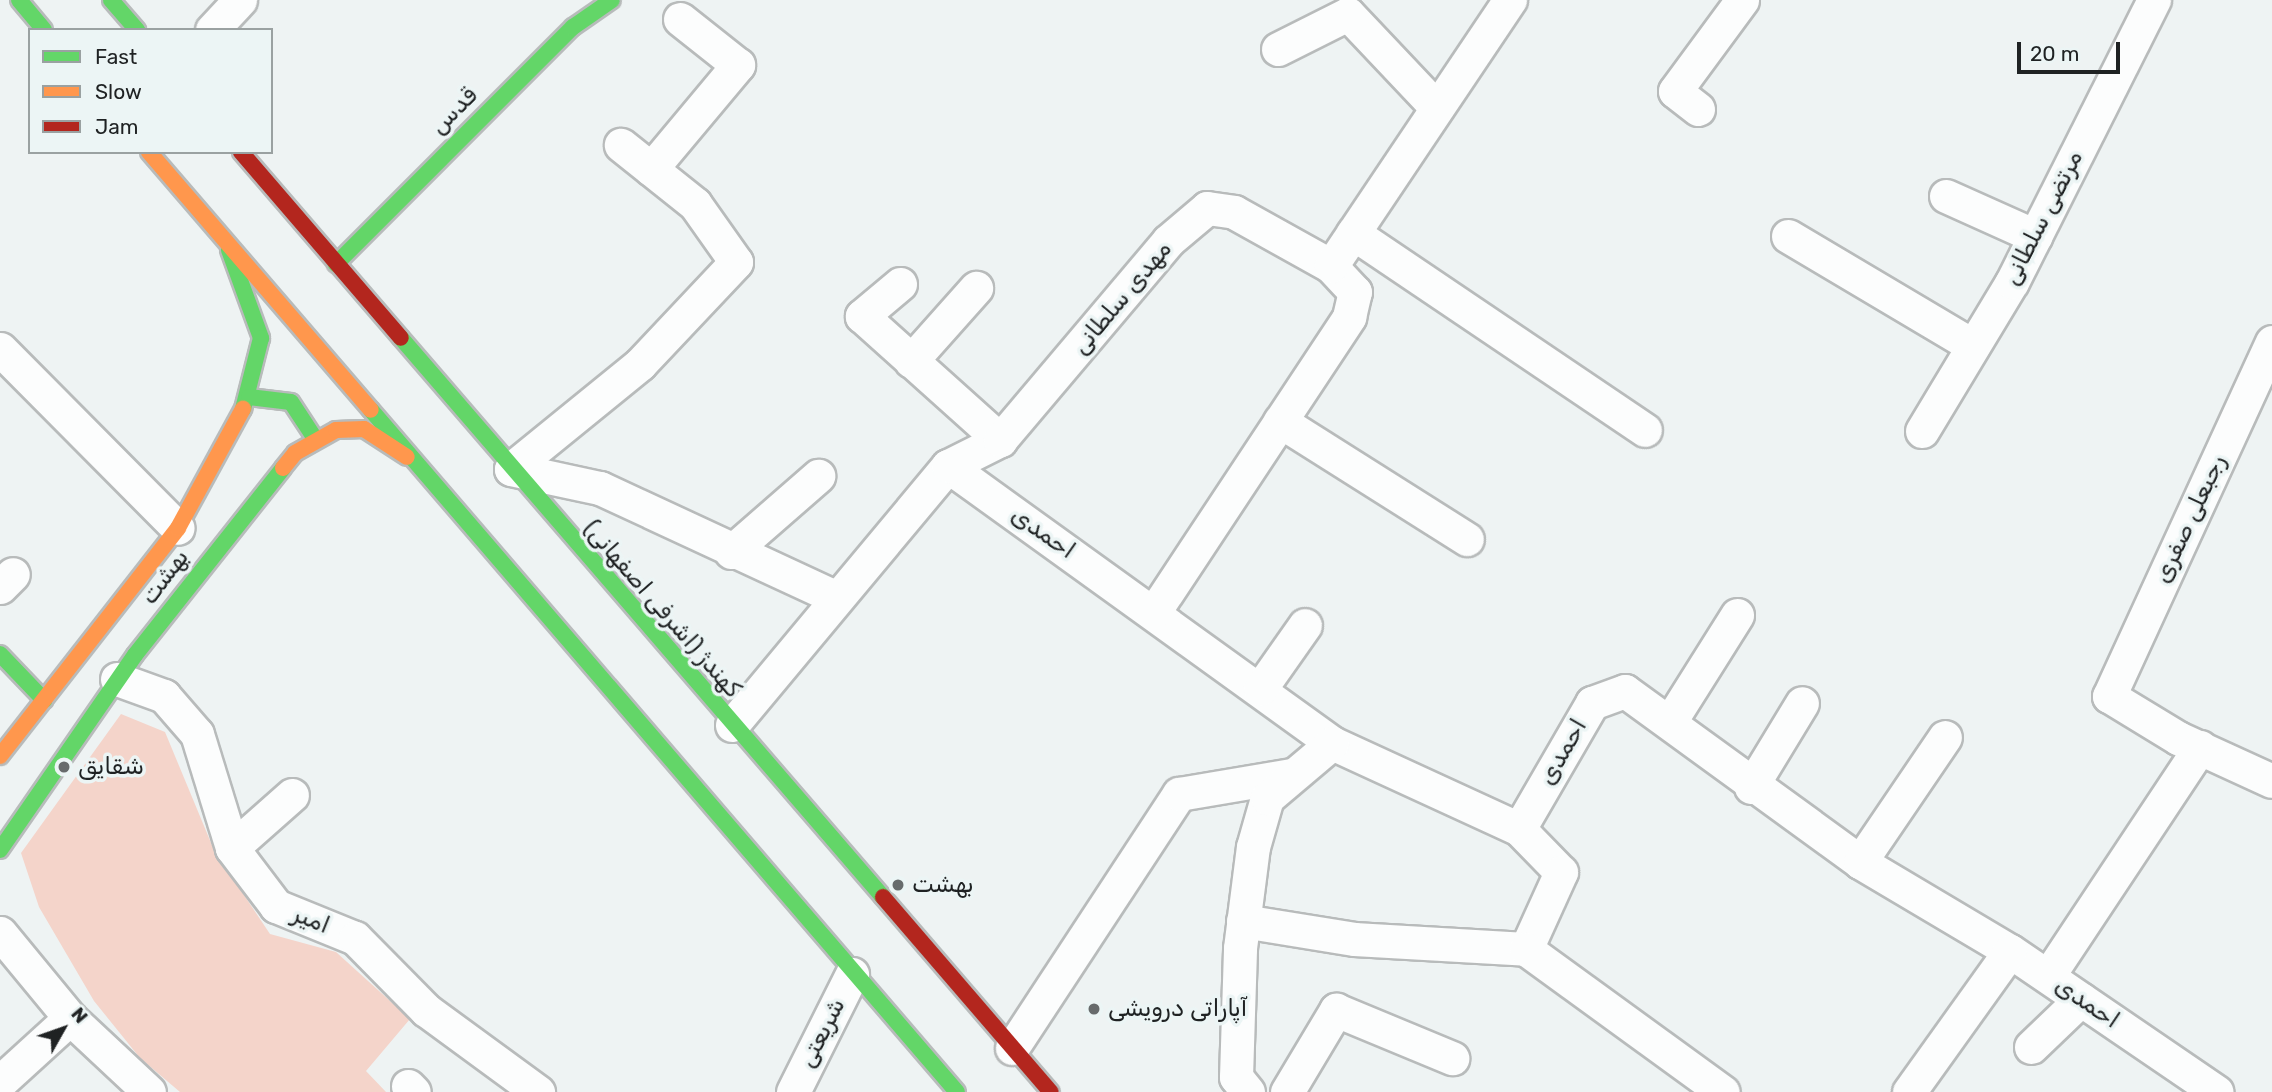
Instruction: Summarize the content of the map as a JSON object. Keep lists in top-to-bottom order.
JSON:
{
  "streets": {
    "main road": ["قدس", "بهشت", "کهندژ (اشرفی اصفهانی)"],
    "street": [
      "مرتضی سلطانی",
      "مهدی سلطانی",
      "رجبعلی صفری",
      "احمدی",
      "امیر",
      "شریعتی"
    ]
  },
  "crossings": [
    ["قدس", "کهندژ (اشرفی اصفهانی)"],
    ["مهدی سلطانی", "احمدی"],
    ["مهدی سلطانی", "کهندژ (اشرفی اصفهانی)"],
    ["بهشت", "امیر"]
  ],
  "places": ["شقایق", "بهشت", "آپاراتی درویشی"],
  "legend": ["Fast", "Slow", "Jam"],
  "scale_bar": "20 m",
  "north": "top right"
}
